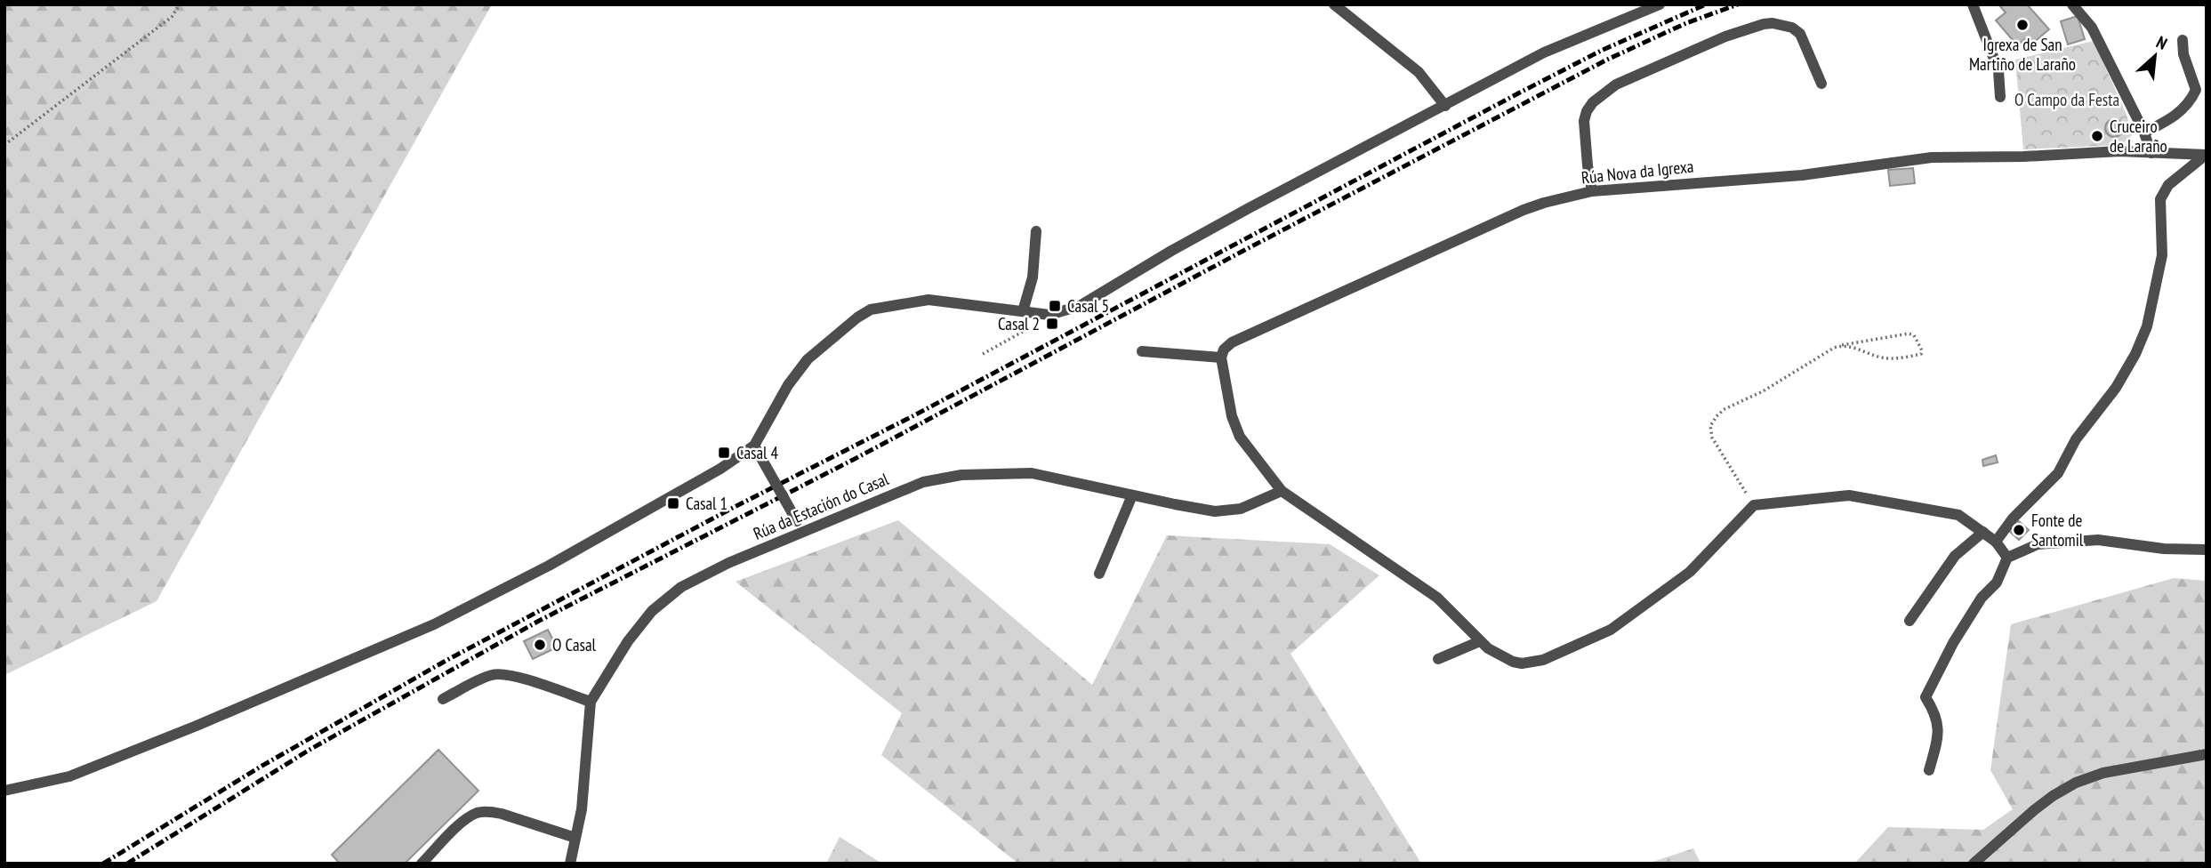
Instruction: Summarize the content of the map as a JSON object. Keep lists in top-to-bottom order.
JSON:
{
  "streets": {
    "street": ["Rúa Nova da Igrexa", "Rúa da Estación do Casal"]
  },
  "parks": ["O Campo da Festa"],
  "places": {
    "other": [
      "Igrexa de San Martiño de Laraño",
      "Cruceiro de Laraño",
      "Fonte de Santomil",
      "O Casal"
    ],
    "transit": [
      "Casal 5",
      "Casal 2",
      "Casal 4",
      "Casal 1"
    ]
  },
  "north": "top right"
}
